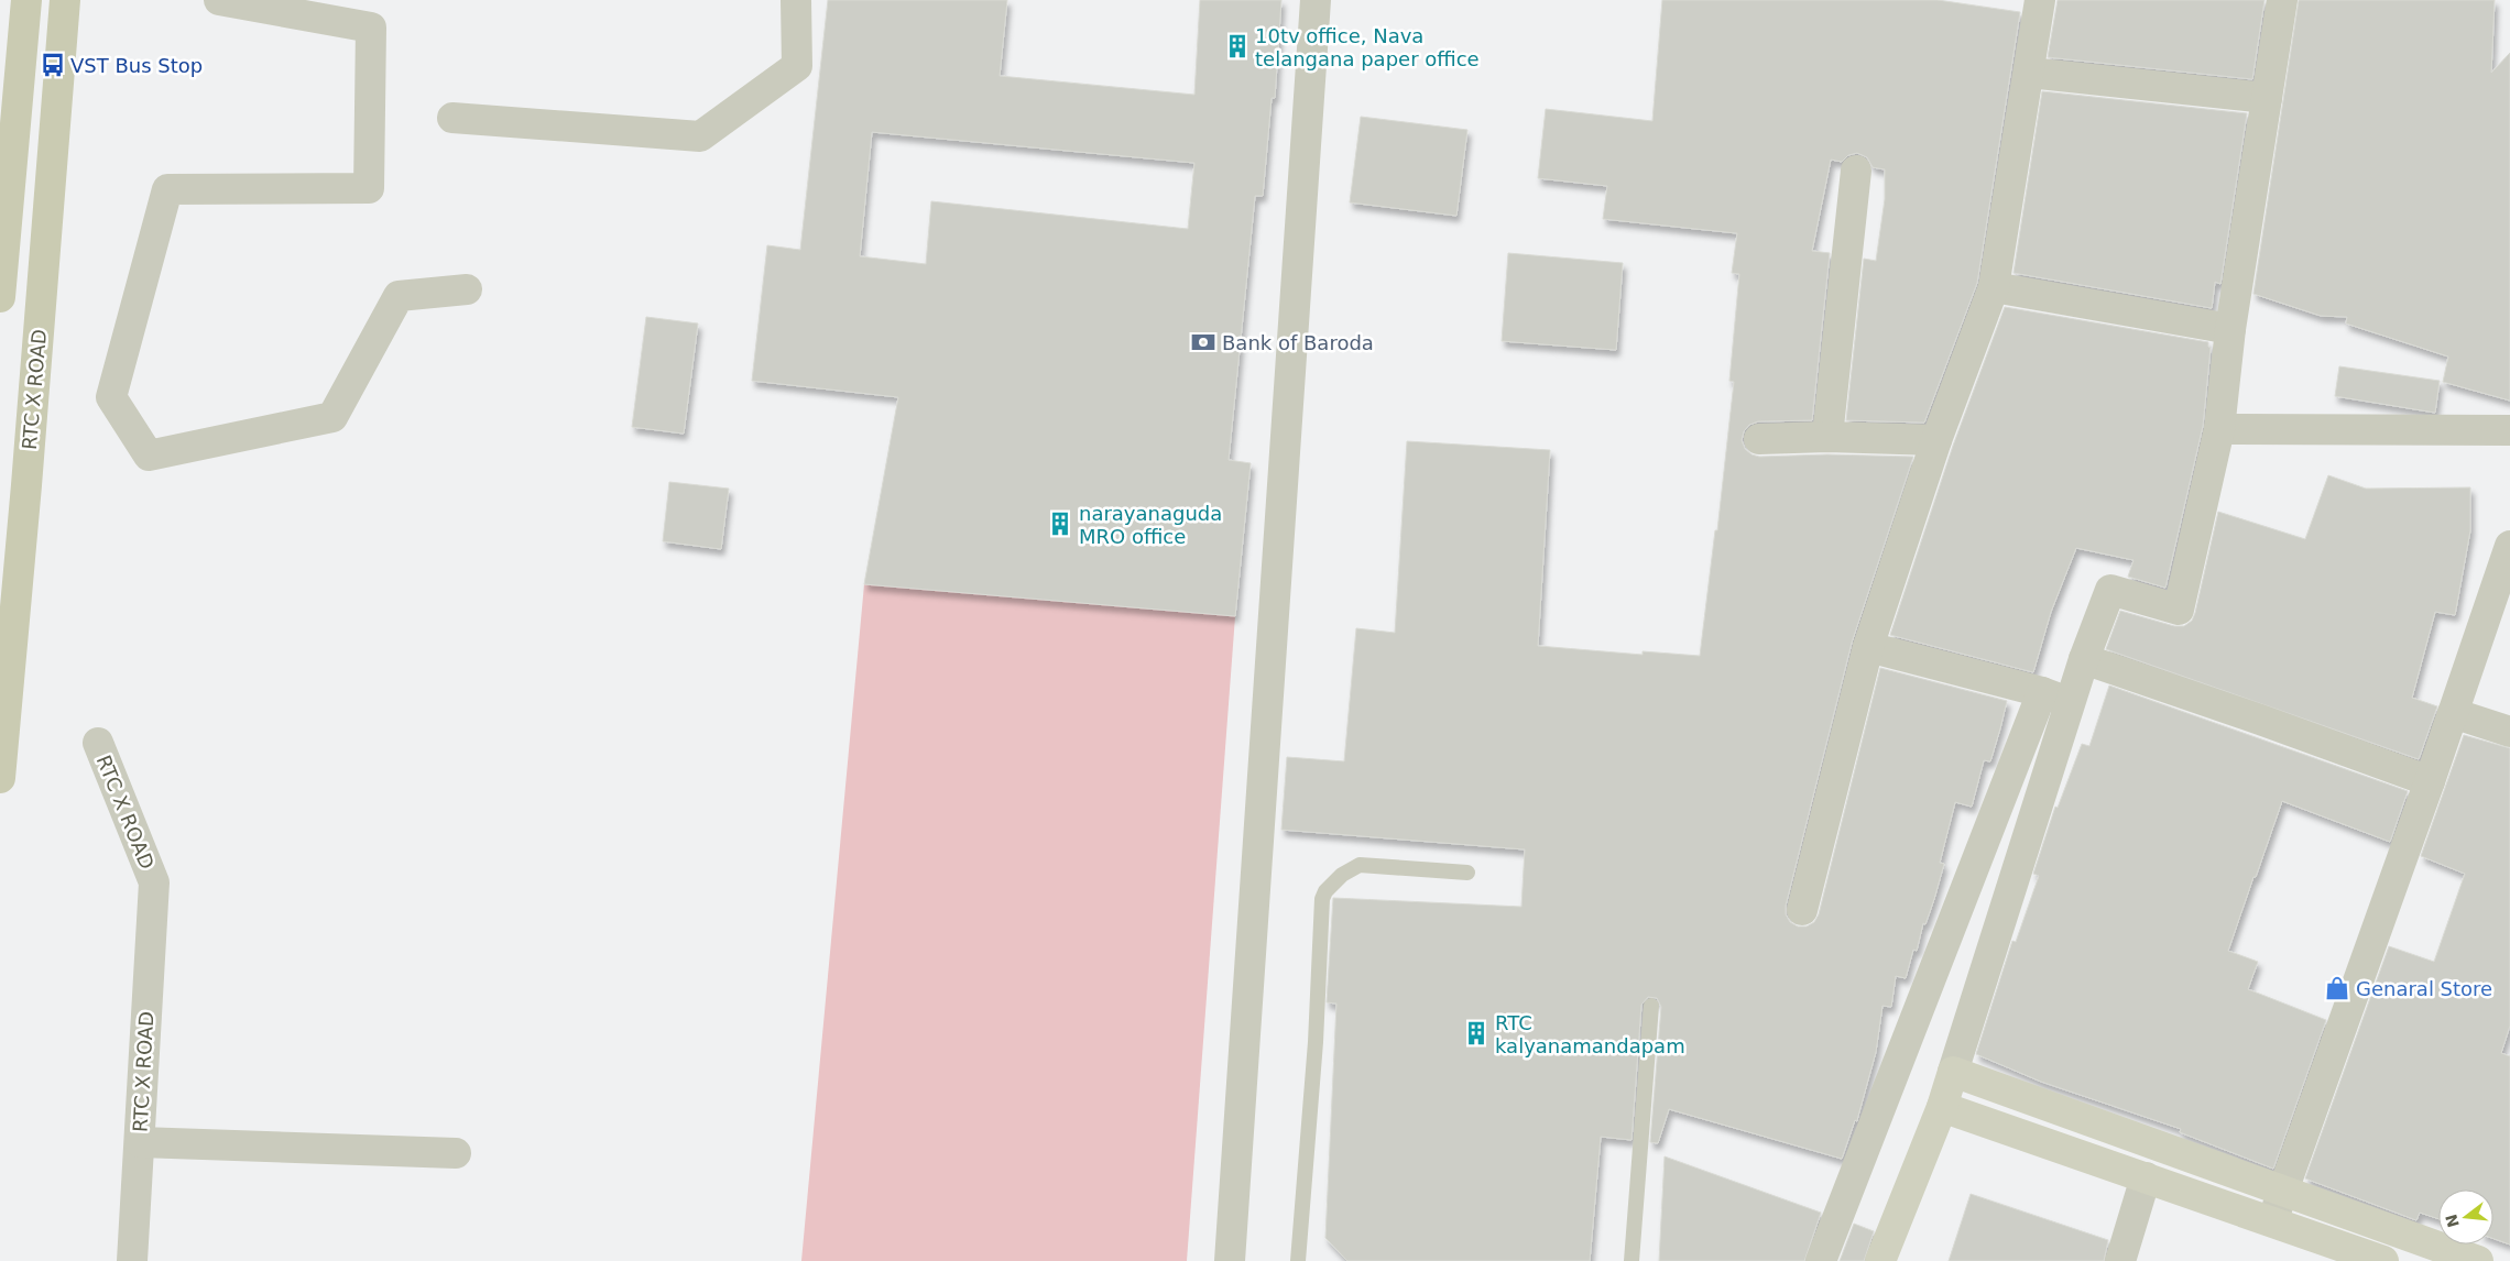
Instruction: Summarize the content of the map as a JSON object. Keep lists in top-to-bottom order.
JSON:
{
  "streets": {
    "main road": ["RTC X ROAD"]
  },
  "places": {
    "building": ["10tv office, Nava telangana paper office", "narayanaguda MRO office", "RTC kalyanamandapam"],
    "bus stop": ["VST Bus Stop"],
    "bank": ["Bank of Baroda"],
    "shop": ["Genaral Store"]
  },
  "north": "left"
}
